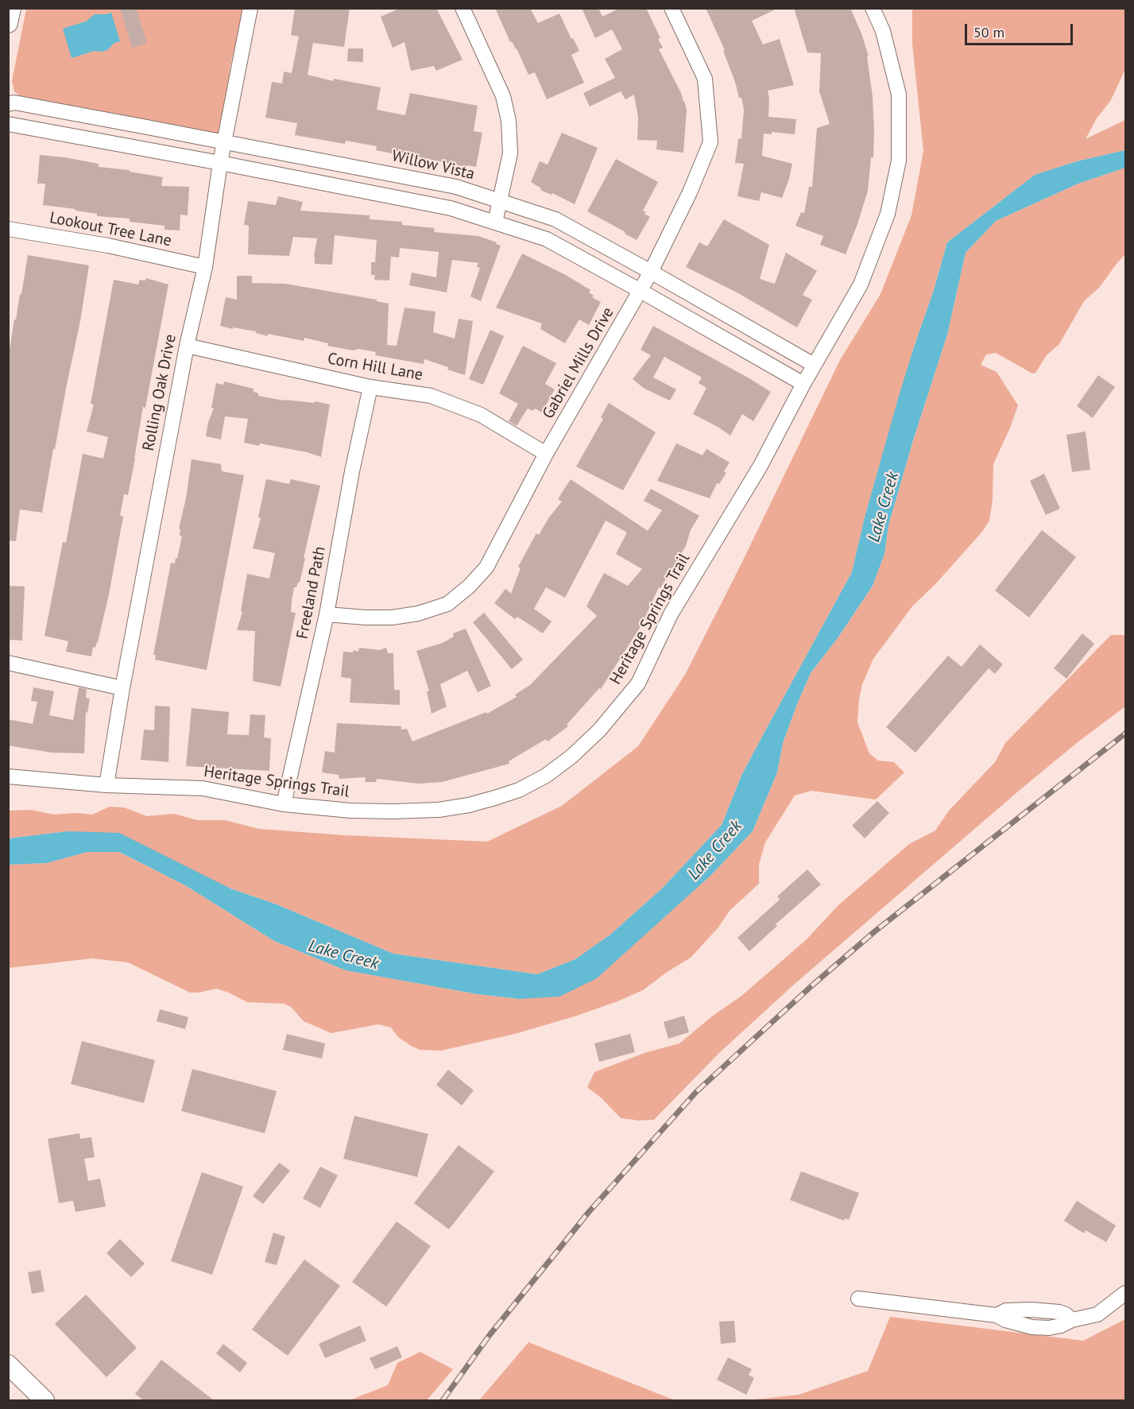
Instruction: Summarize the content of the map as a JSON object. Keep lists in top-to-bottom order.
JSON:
{
  "streets": {
    "street": [
      "Willow Vista",
      "Lookout Tree Lane",
      "Gabriel Mills Drive",
      "Corn Hill Lane",
      "Rolling Oak Drive",
      "Freeland Path",
      "Heritage Springs Trail"
    ]
  },
  "crossings": [
    ["Willow Vista", "Gabriel Mills Drive"],
    ["Willow Vista", "Rolling Oak Drive"],
    ["Willow Vista", "Heritage Springs Trail"],
    ["Lookout Tree Lane", "Rolling Oak Drive"],
    ["Gabriel Mills Drive", "Corn Hill Lane"],
    ["Gabriel Mills Drive", "Freeland Path"],
    ["Corn Hill Lane", "Rolling Oak Drive"],
    ["Corn Hill Lane", "Freeland Path"],
    ["Rolling Oak Drive", "Heritage Springs Trail"],
    ["Freeland Path", "Heritage Springs Trail"]
  ],
  "water": ["Lake Creek"],
  "scale_bar": "50 m"
}
